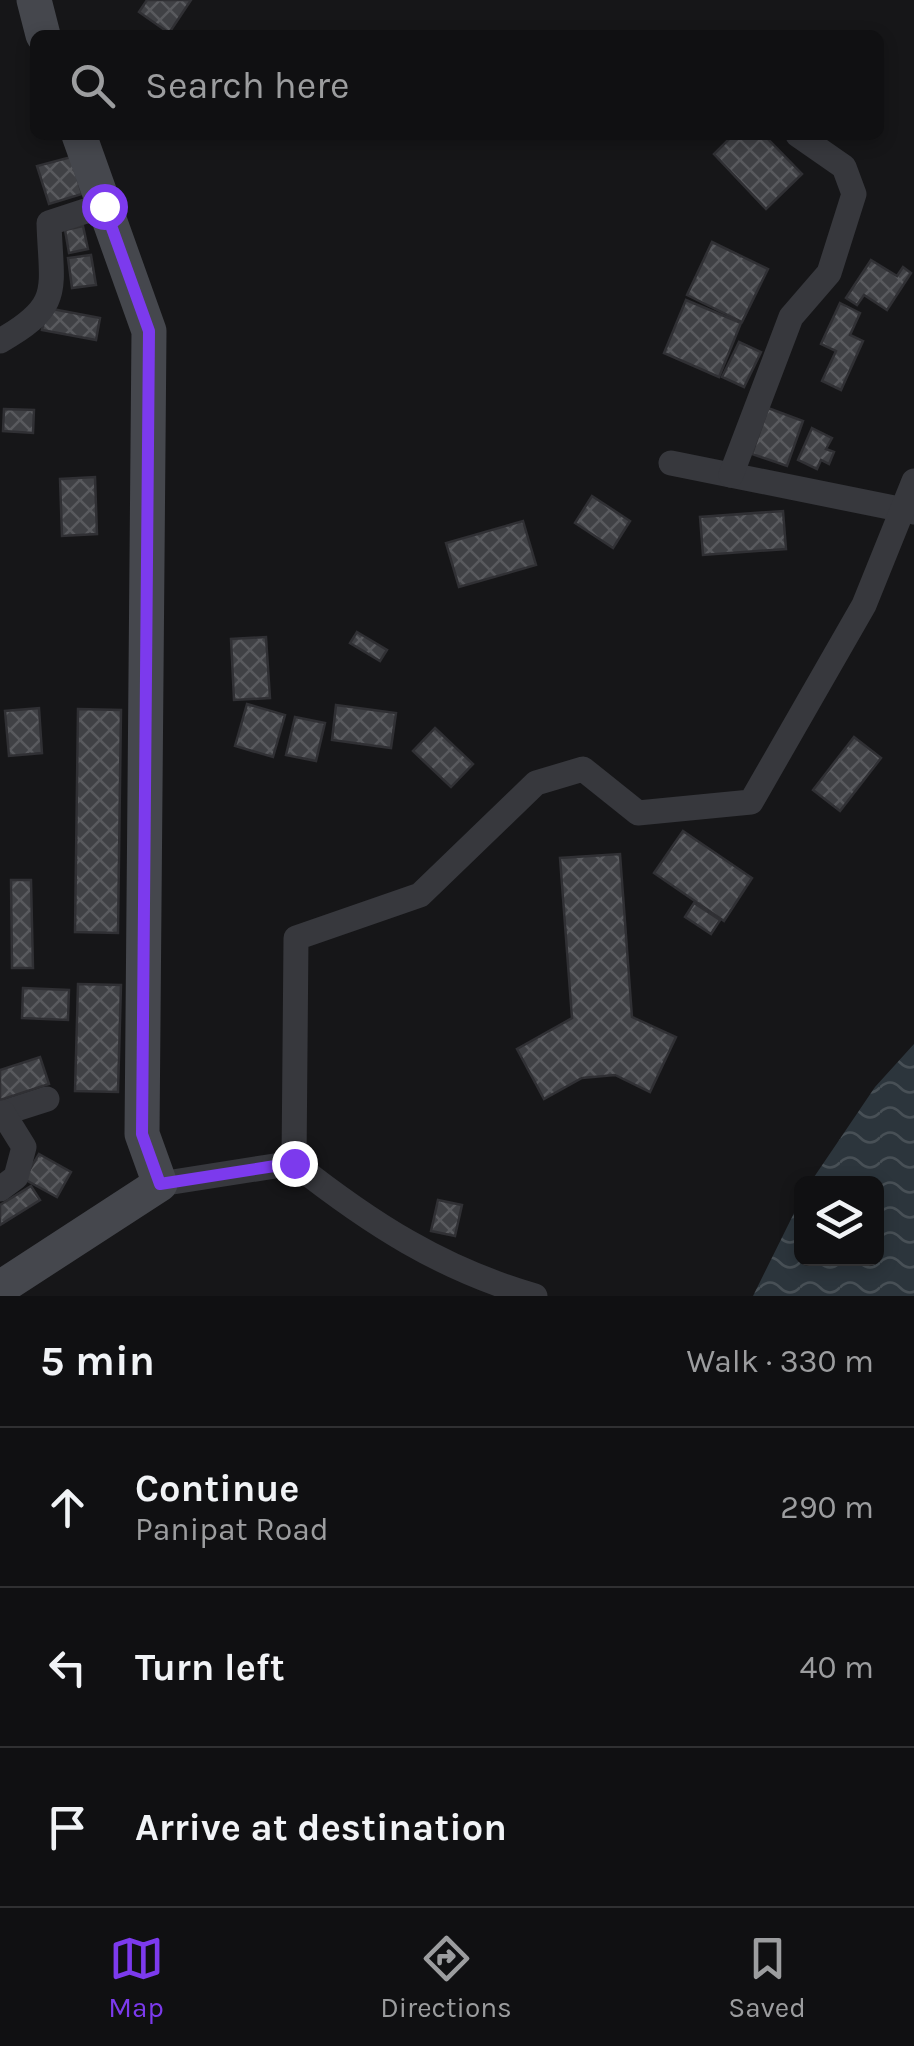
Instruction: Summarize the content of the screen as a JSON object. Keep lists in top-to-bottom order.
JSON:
{
  "page": {
    "search": "Search here",
    "heading": ["5 min", "Walk · 330 m"],
    "list": [
      ["Continue", "Panipat Road", "290 m"],
      ["Turn left", "40 m"],
      "Arrive at destination"
    ],
    "nav": ["Map", "Directions", "Saved"]
  }
}
